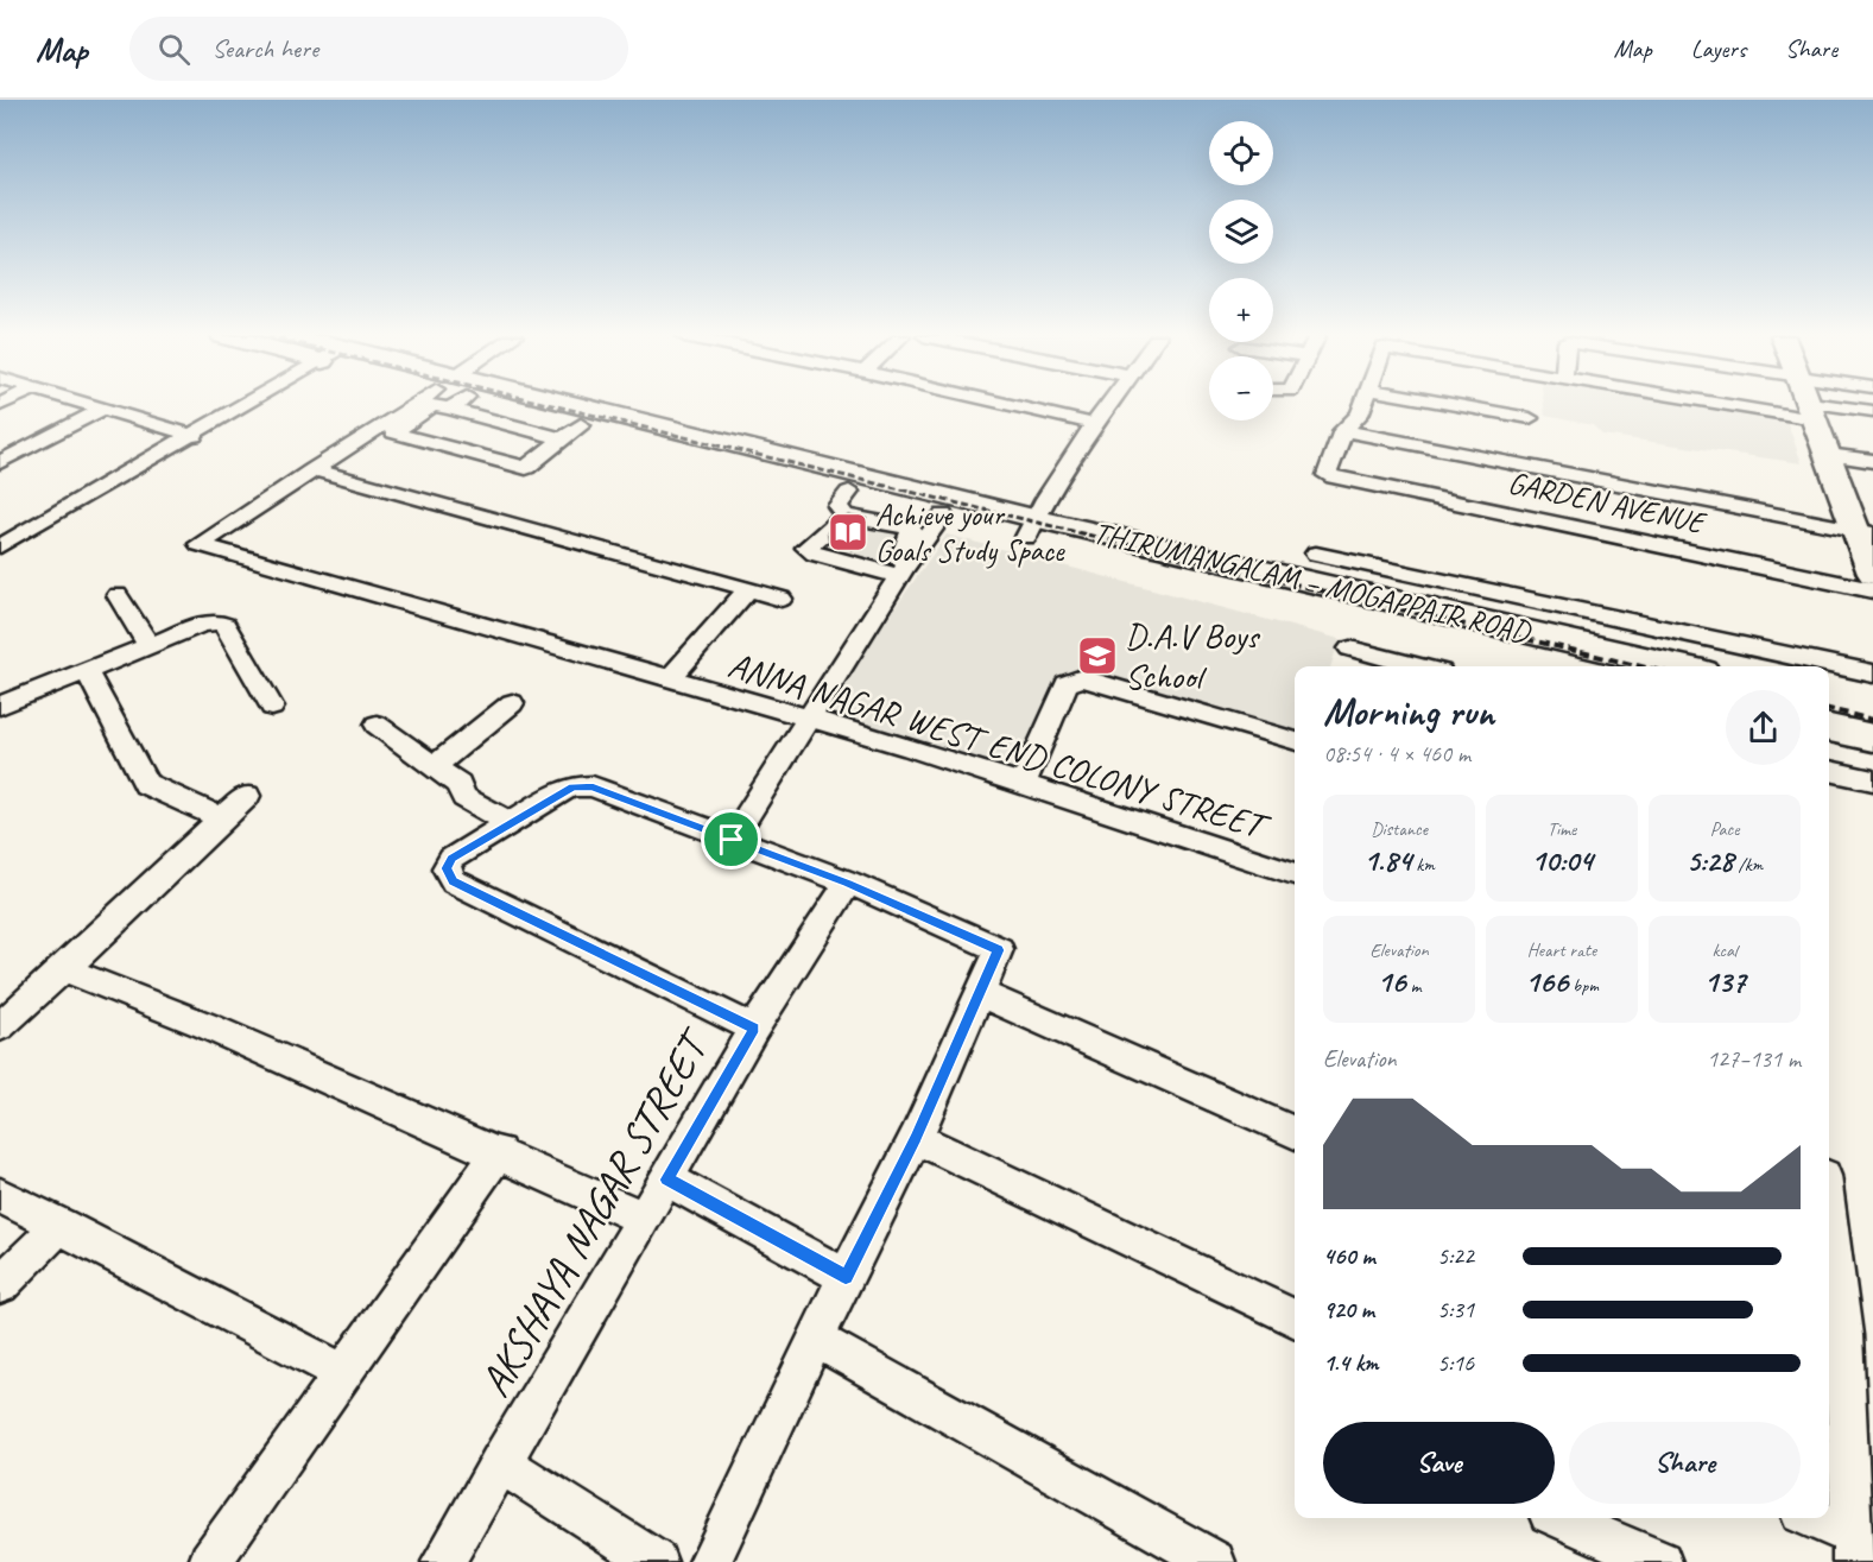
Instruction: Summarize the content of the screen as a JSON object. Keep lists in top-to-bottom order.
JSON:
{
  "streets": {
    "main road": ["THIRUMANGALAM – MOGAPPAIR ROAD"],
    "street": ["GARDEN AVENUE", "ANNA NAGAR WEST END COLONY STREET", "AKSHAYA NAGAR STREET"]
  },
  "places": {
    "library": ["Achieve your Goals Study Space"],
    "school or university": ["D.A.V Boys School"]
  },
  "page": {
    "header": "Map",
    "search": "Search here",
    "nav": ["Map", "Layers", "Share"],
    "map_buttons": ["+", "−"],
    "heading": ["Morning run", "08:54 · 4 × 460 m"],
    "stats": [
      ["Distance", "1.84 km"],
      ["Time", "10:04"],
      ["Pace", "5:28 /km"],
      ["Elevation", "16 m"],
      ["Heart rate", "166 bpm"],
      ["kcal", "137"]
    ],
    "chart": ["Elevation", "127–131 m"],
    "list": [
      {
        "name": "460 m",
        "note": "5:22"
      },
      {
        "name": "920 m",
        "note": "5:31"
      },
      {
        "name": "1.4 km",
        "note": "5:16"
      }
    ],
    "buttons": ["Save", "Share"]
  }
}
